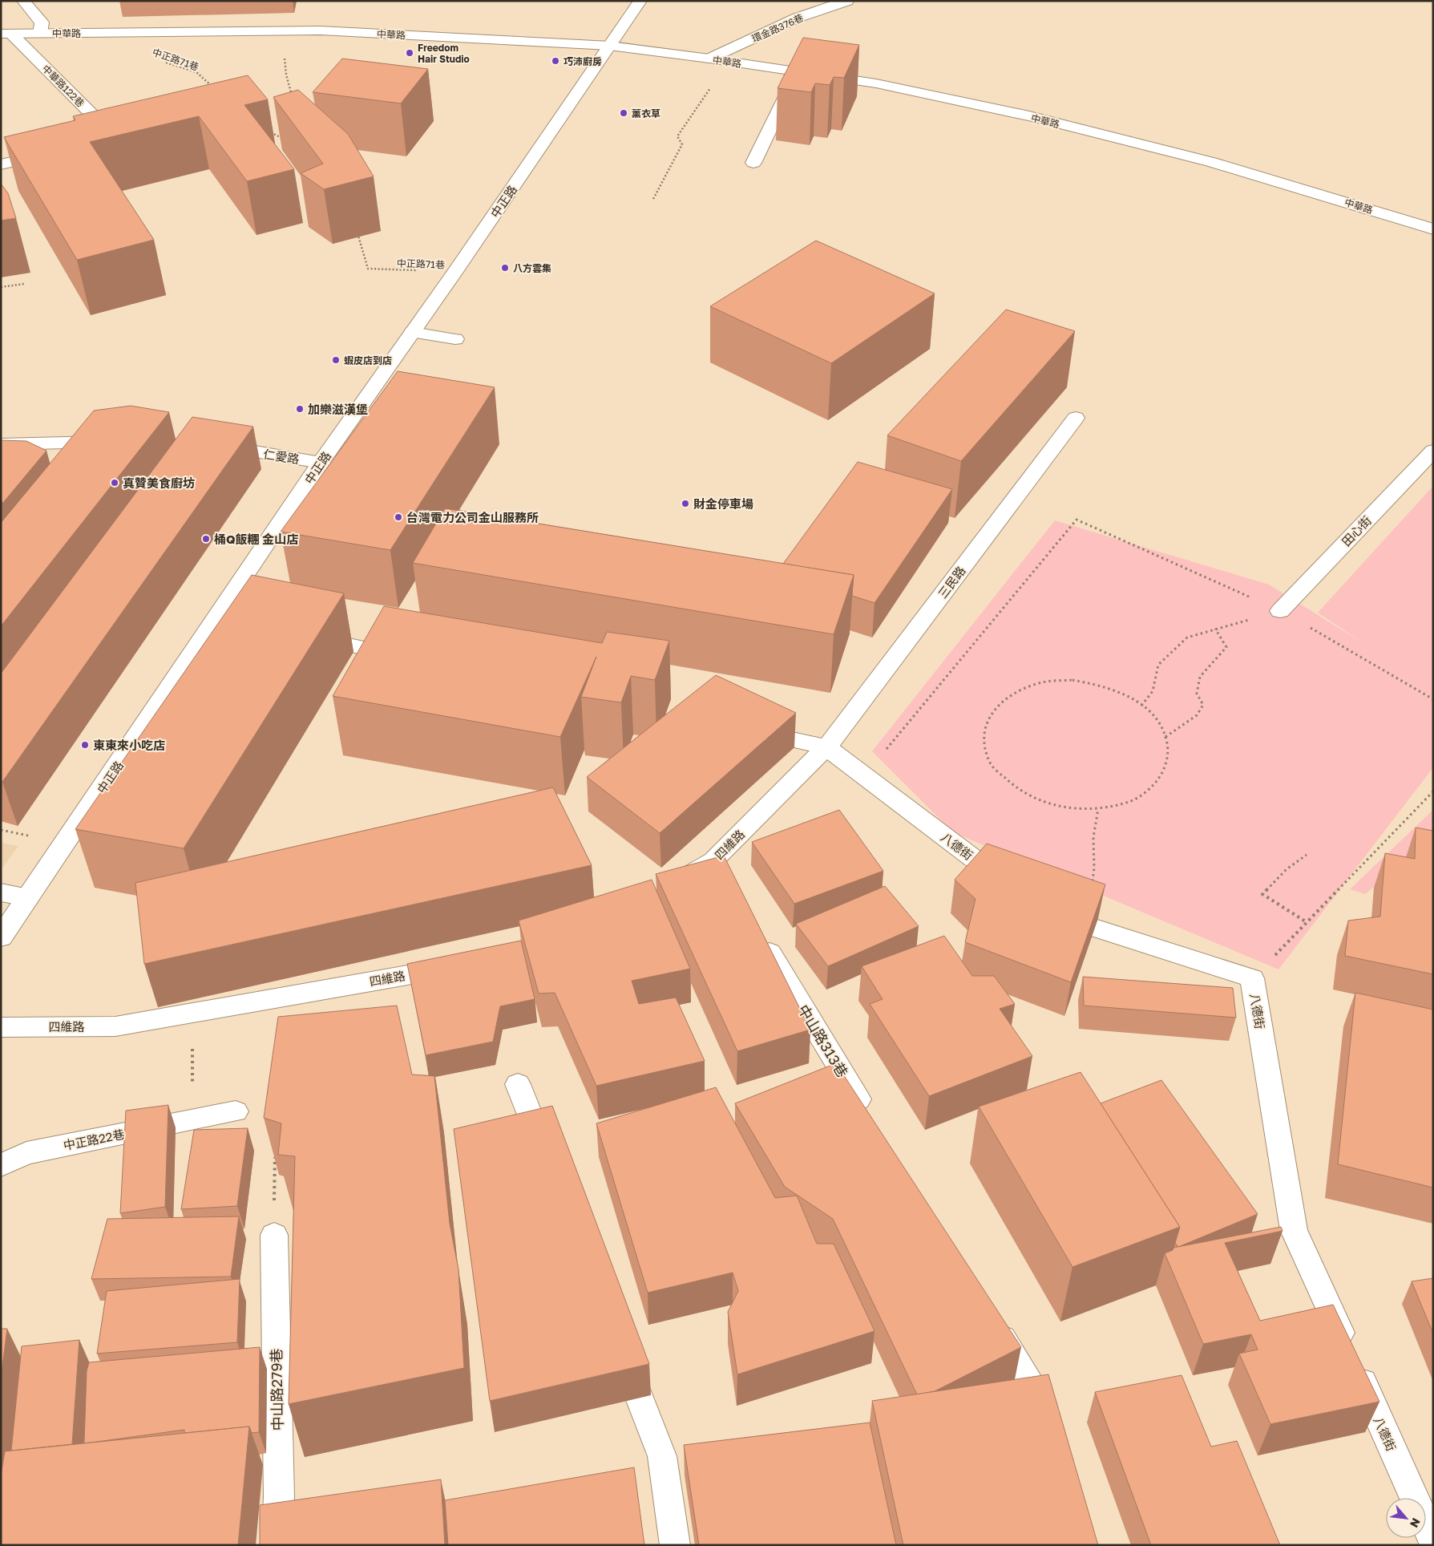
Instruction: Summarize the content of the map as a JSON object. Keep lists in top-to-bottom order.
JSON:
{
  "streets": {
    "street": [
      "環金路376巷",
      "中華路",
      "中華路122巷",
      "中正路",
      "仁愛路",
      "田心街",
      "三民路",
      "四維路",
      "八德街",
      "中山路313巷",
      "中正路22巷",
      "中山路279巷"
    ],
    "path": ["中正路71巷"]
  },
  "crossings": [
    ["環金路376巷", "中華路"],
    ["中華路", "中華路122巷"],
    ["中華路", "中正路"],
    ["中正路71巷", "中正路"],
    ["中正路", "仁愛路"],
    ["三民路", "四維路"],
    ["三民路", "八德街"],
    ["四維路", "八德街"]
  ],
  "places": [
    "Freedom Hair Studio",
    "巧沛廚房",
    "薰衣草",
    "八方雲集",
    "蝦皮店到店",
    "加樂滋漢堡",
    "真贊美食廚坊",
    "財金停車場",
    "台灣電力公司金山服務所",
    "桶Q飯糰 金山店",
    "東東來小吃店"
  ],
  "north": "bottom right"
}
